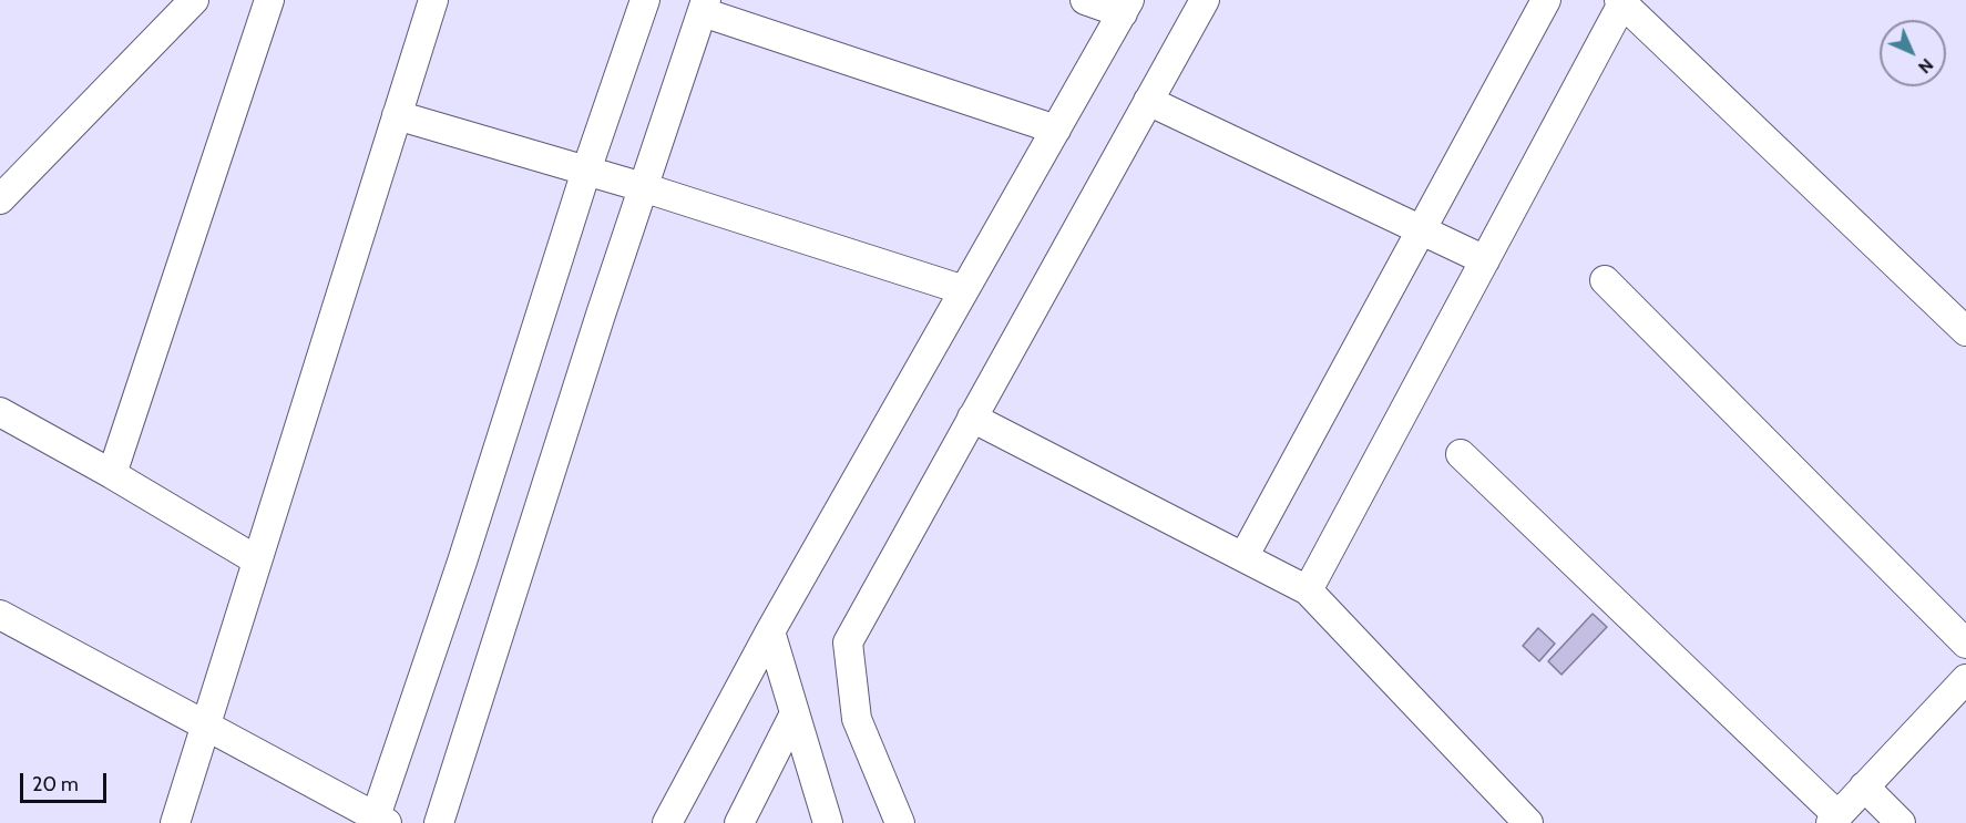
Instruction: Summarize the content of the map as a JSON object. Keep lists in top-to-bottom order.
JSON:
{
  "scale_bar": "20 m",
  "north": "bottom right"
}
